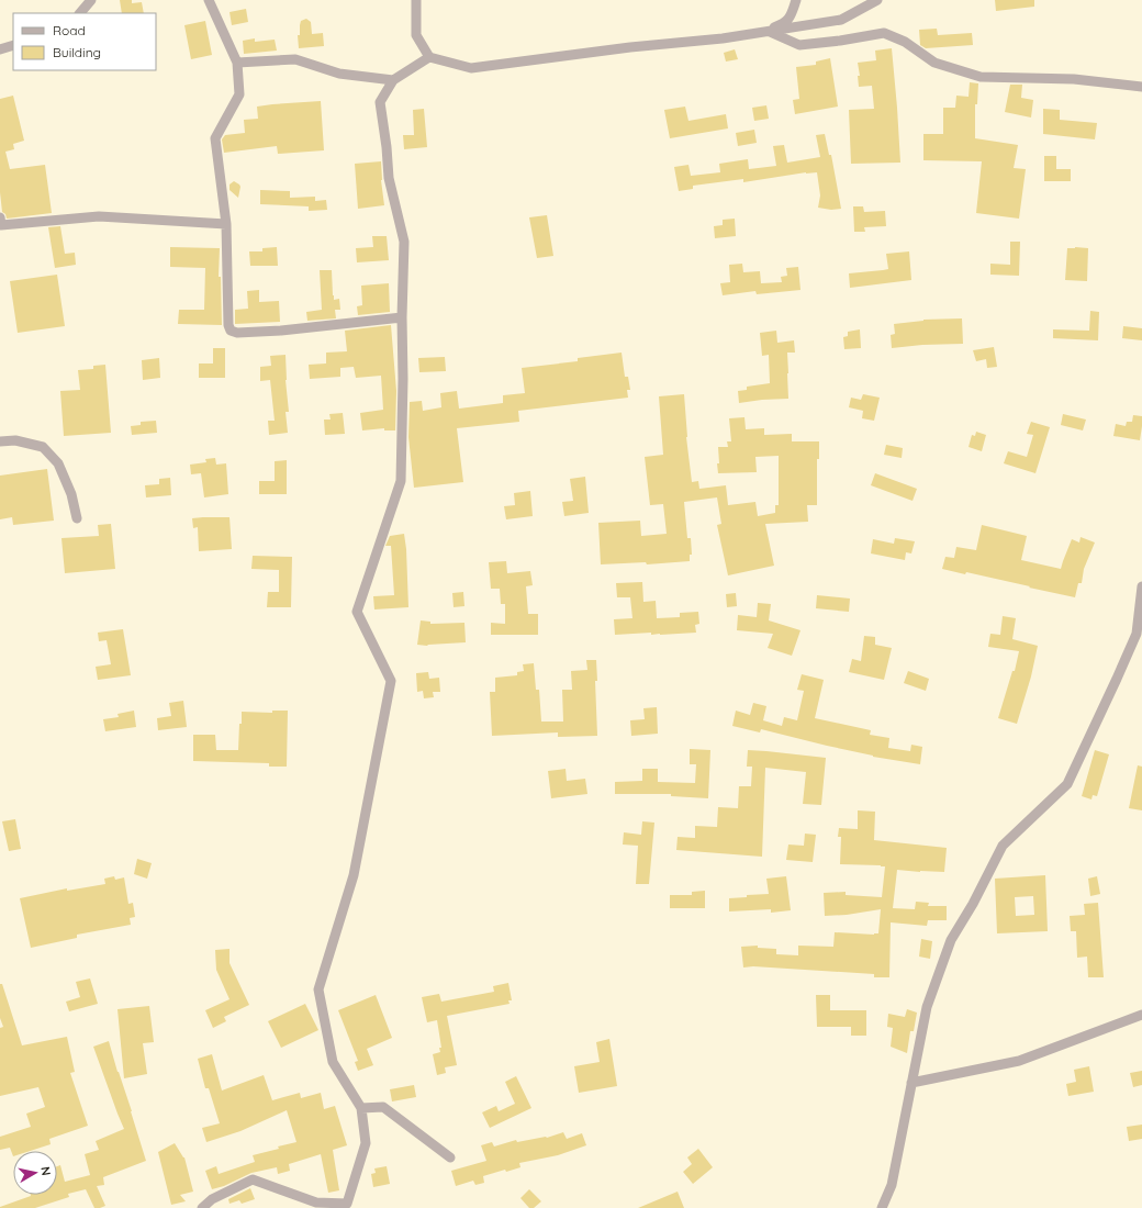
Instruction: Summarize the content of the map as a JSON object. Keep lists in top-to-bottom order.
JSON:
{
  "legend": ["Road", "Building"],
  "north": "right"
}
